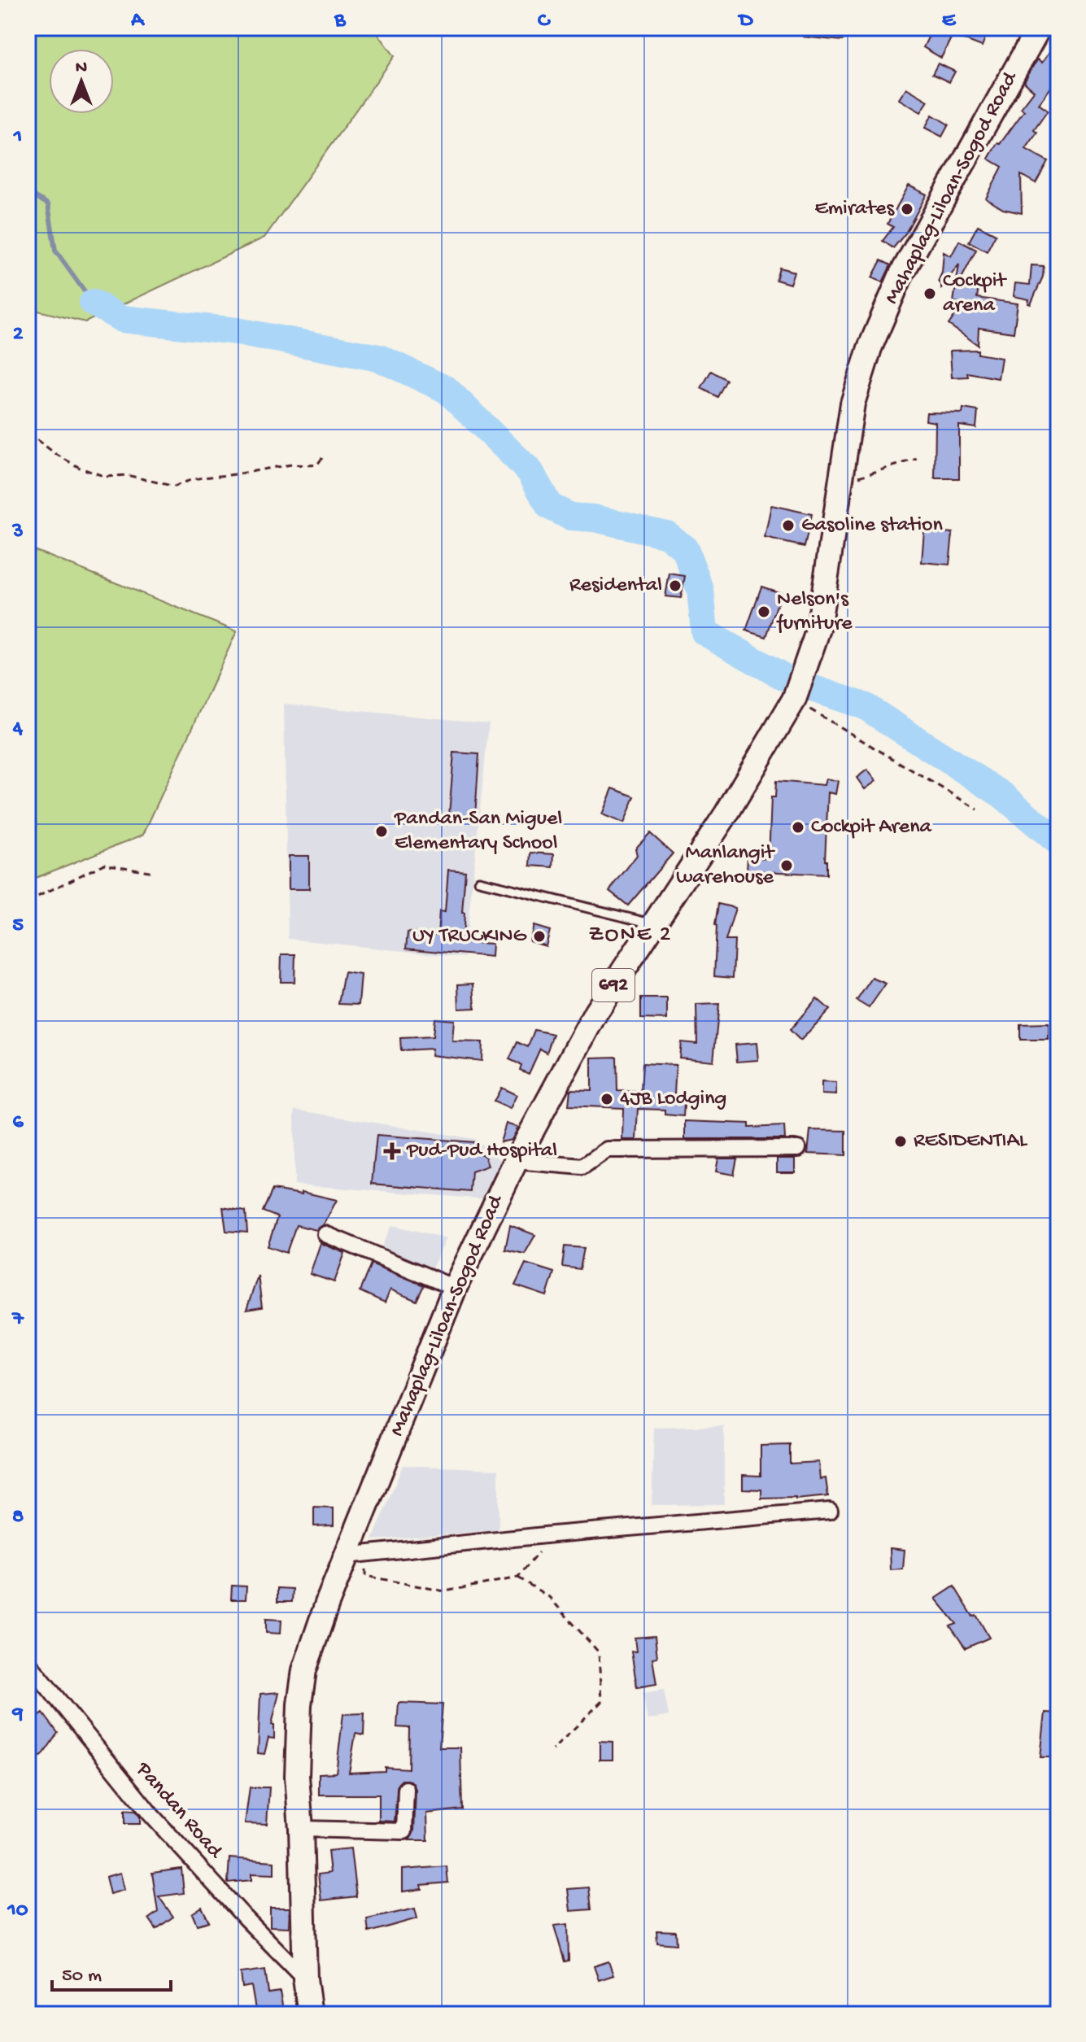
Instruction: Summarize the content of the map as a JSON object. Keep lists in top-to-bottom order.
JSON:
{
  "streets": {
    "main road": ["Mahaplag-Liloan-Sogod Road", "692"],
    "street": ["Pandan Road"]
  },
  "crossings": [
    ["Mahaplag-Liloan-Sogod Road", "692"],
    ["Mahaplag-Liloan-Sogod Road", "Pandan Road"],
    ["692", "Pandan Road"]
  ],
  "districts": ["ZONE 2"],
  "places": {
    "other": [
      "Emirates",
      "Cockpit arena",
      "Gasoline station",
      "Residental",
      "Nelson's furniture",
      "Cockpit Arena",
      "Pandan-San Miguel Elementary School",
      "Manlangit warehouse",
      "UY TRUCKING",
      "4JB Lodging",
      "RESIDENTIAL"
    ],
    "health": ["Pud-Pud Hospital"]
  },
  "scale_bar": "50 m",
  "north": "top",
  "grid": {
    "columns": [
      "A",
      "B",
      "C",
      "D",
      "E"
    ],
    "rows": [
      "1",
      "2",
      "3",
      "4",
      "5",
      "6",
      "7",
      "8",
      "9",
      "10"
    ]
  }
}
